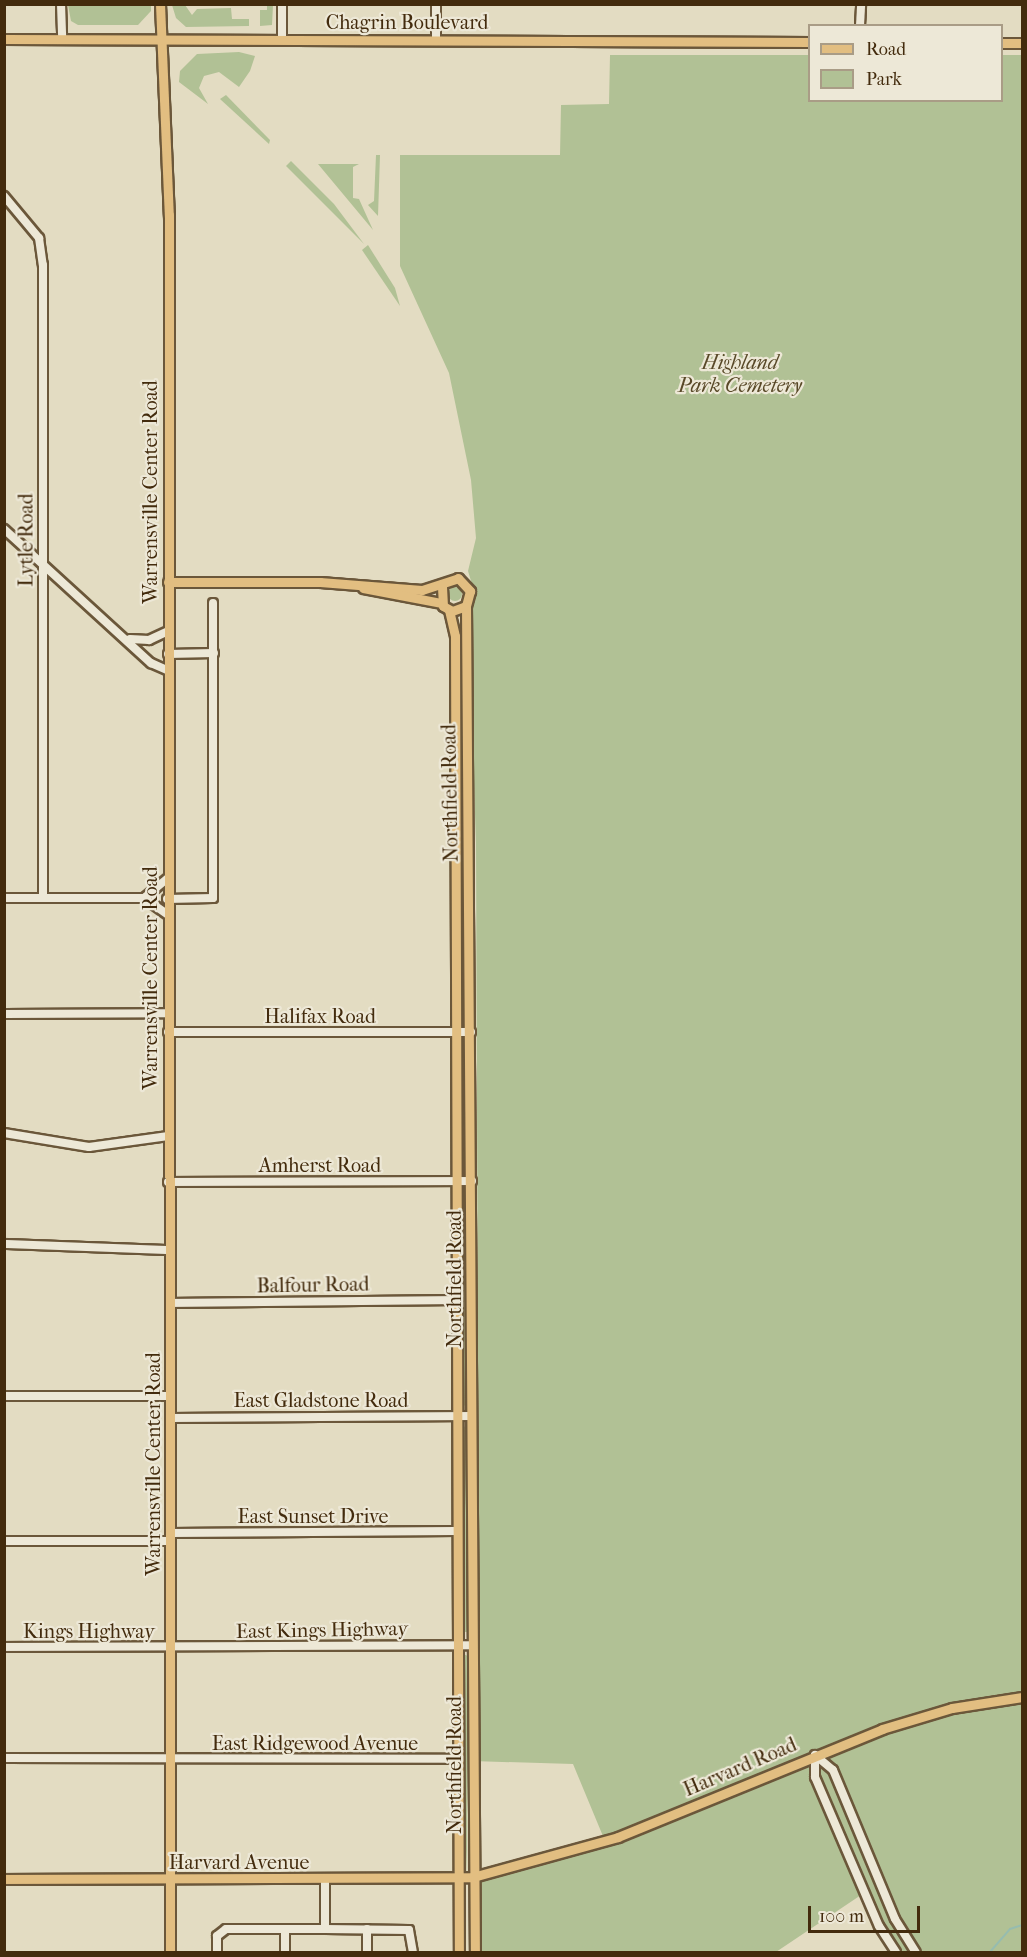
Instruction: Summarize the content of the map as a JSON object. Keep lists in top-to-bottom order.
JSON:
{
  "streets": {
    "main road": [
      "Chagrin Boulevard",
      "Warrensville Center Road",
      "Northfield Road",
      "Harvard Road",
      "Harvard Avenue"
    ],
    "street": [
      "Lytle Road",
      "Halifax Road",
      "Amherst Road",
      "Balfour Road",
      "East Gladstone Road",
      "East Sunset Drive",
      "East Kings Highway",
      "Kings Highway",
      "East Ridgewood Avenue"
    ]
  },
  "crossings": [
    ["Chagrin Boulevard", "Warrensville Center Road"],
    ["Warrensville Center Road", "Halifax Road"],
    ["Warrensville Center Road", "Amherst Road"],
    ["Warrensville Center Road", "Balfour Road"],
    ["Warrensville Center Road", "East Gladstone Road"],
    ["Warrensville Center Road", "East Sunset Drive"],
    ["Warrensville Center Road", "East Kings Highway"],
    ["Warrensville Center Road", "Kings Highway"],
    ["Warrensville Center Road", "East Ridgewood Avenue"],
    ["Warrensville Center Road", "Harvard Avenue"],
    ["Northfield Road", "Halifax Road"],
    ["Northfield Road", "Amherst Road"],
    ["Northfield Road", "Balfour Road"],
    ["Northfield Road", "East Gladstone Road"],
    ["Northfield Road", "East Sunset Drive"],
    ["Northfield Road", "East Kings Highway"],
    ["Northfield Road", "East Ridgewood Avenue"],
    ["Northfield Road", "Harvard Road"],
    ["Northfield Road", "Harvard Avenue"],
    ["East Kings Highway", "Kings Highway"],
    ["Harvard Road", "Harvard Avenue"]
  ],
  "parks": ["Highland Park Cemetery"],
  "legend": ["Road", "Park"],
  "scale_bar": "100 m"
}
